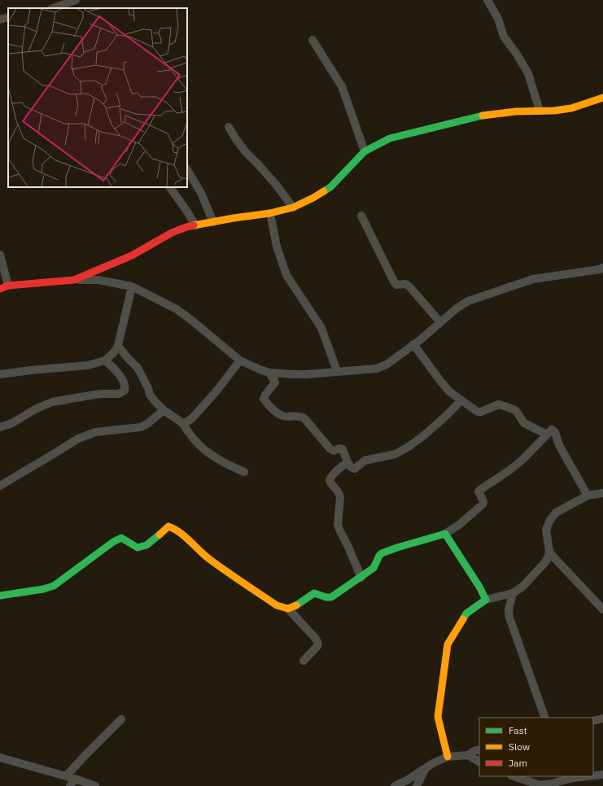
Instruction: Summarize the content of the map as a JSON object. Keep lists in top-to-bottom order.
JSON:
{
  "legend": ["Fast", "Slow", "Jam"]
}
